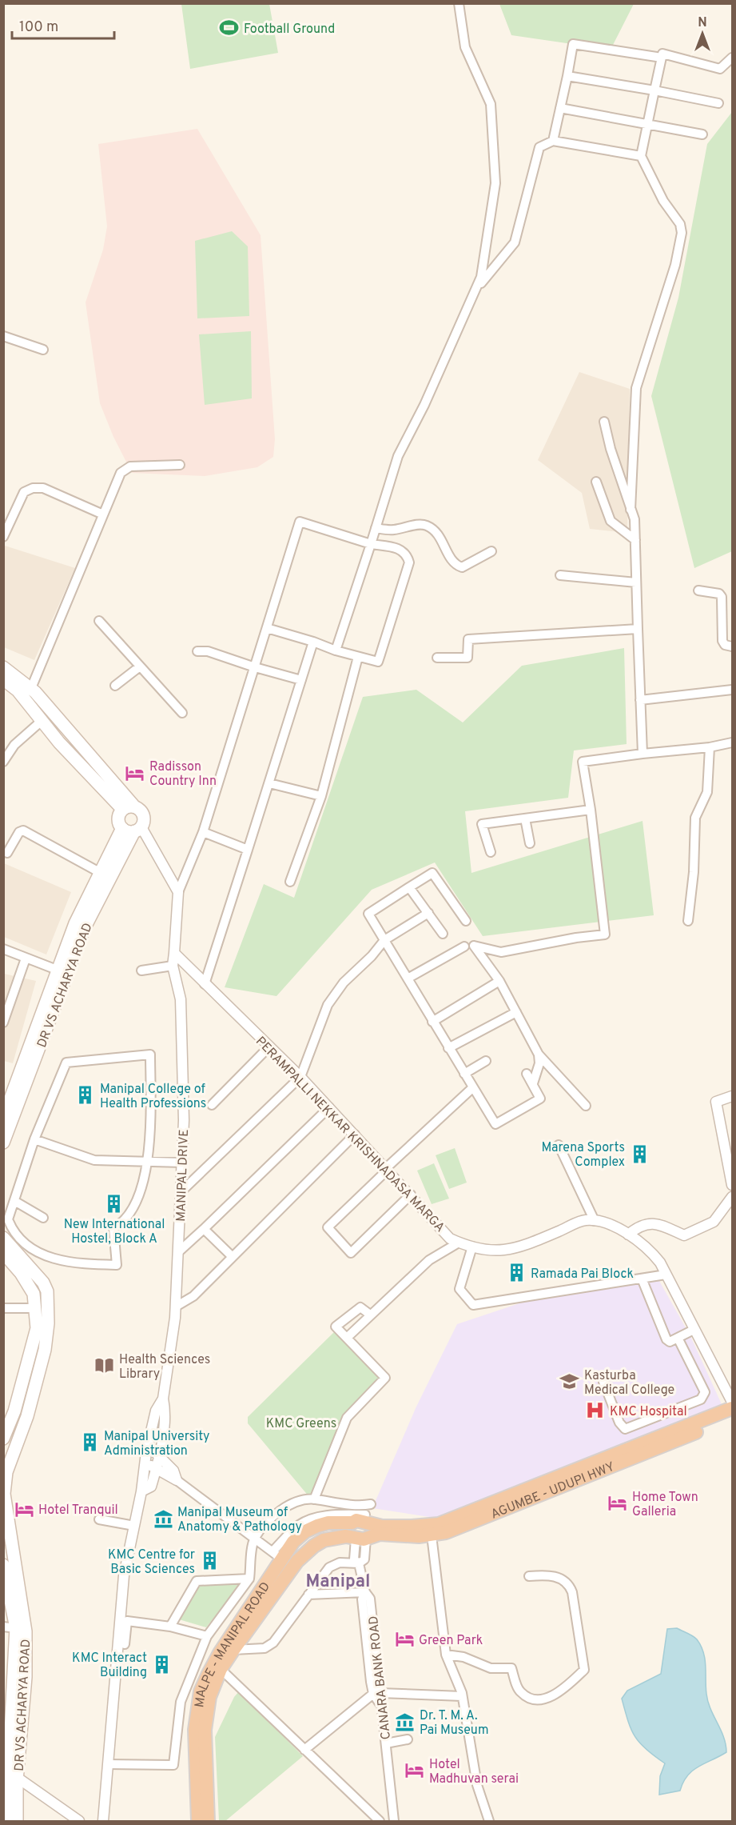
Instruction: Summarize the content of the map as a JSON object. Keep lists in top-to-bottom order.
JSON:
{
  "streets": {
    "highway": ["AGUMBE - UDUPI HWY", "MALPE - MANIPAL ROAD"],
    "main road": ["DR VS ACHARYA ROAD"],
    "street": ["PERAMPALLI NEKKAR KRISHNADASA MARGA", "MANIPAL DRIVE", "CANARA BANK ROAD"]
  },
  "crossings": [
    ["PERAMPALLI NEKKAR KRISHNADASA MARGA", "MANIPAL DRIVE"],
    ["AGUMBE - UDUPI HWY", "MALPE - MANIPAL ROAD"]
  ],
  "districts": ["Manipal"],
  "parks": ["KMC Greens"],
  "places": {
    "sports": ["Football Ground"],
    "hotel": [
      "Radisson Country Inn",
      "Home Town Galleria",
      "Hotel Tranquil",
      "Green Park",
      "Hotel Madhuvan serai"
    ],
    "building": [
      "Manipal College of Health Professions",
      "Marena Sports Complex",
      "New International Hostel, Block A",
      "Ramada Pai Block",
      "Manipal University Administration",
      "KMC Centre for Basic Sciences",
      "KMC Interact Building"
    ],
    "library": ["Health Sciences Library"],
    "school or university": ["Kasturba Medical College"],
    "hospital": ["KMC Hospital"],
    "museum": ["Manipal Museum of Anatomy & Pathology", "Dr. T. M. A. Pai Museum"]
  },
  "scale_bar": "100 m",
  "north": "top"
}
